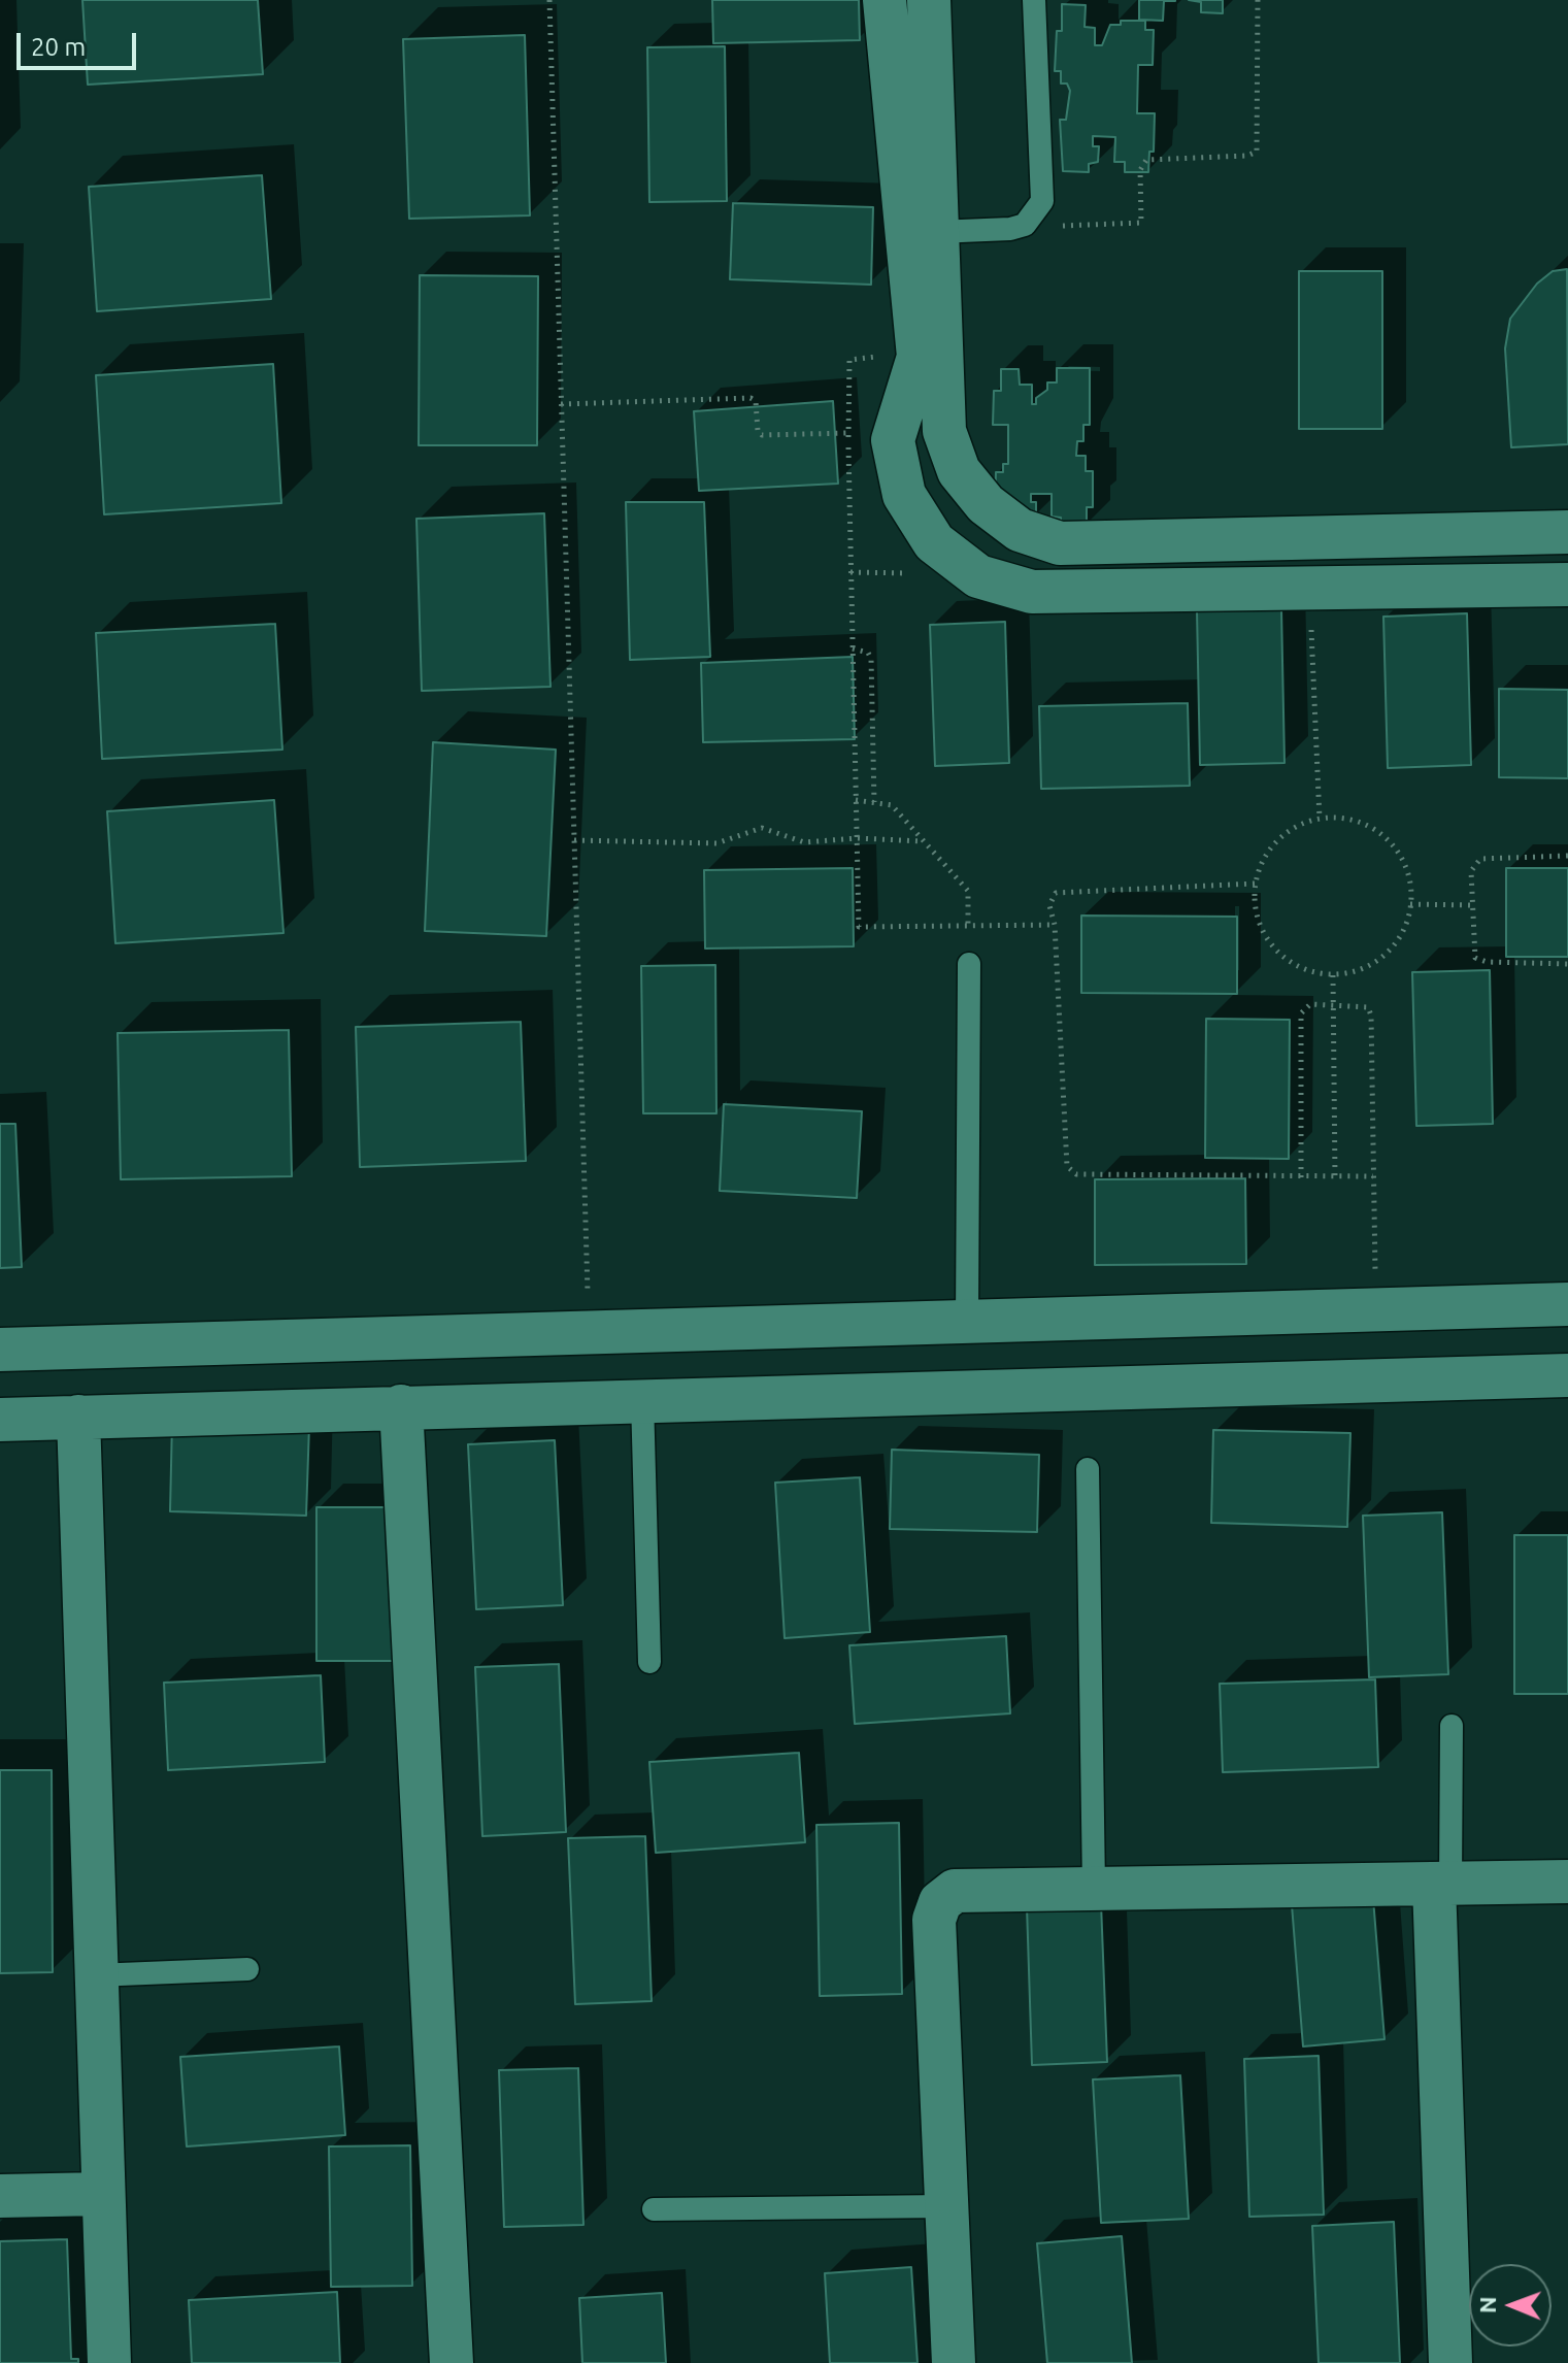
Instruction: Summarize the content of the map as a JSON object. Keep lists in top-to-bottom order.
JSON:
{
  "scale_bar": "20 m",
  "north": "left"
}
